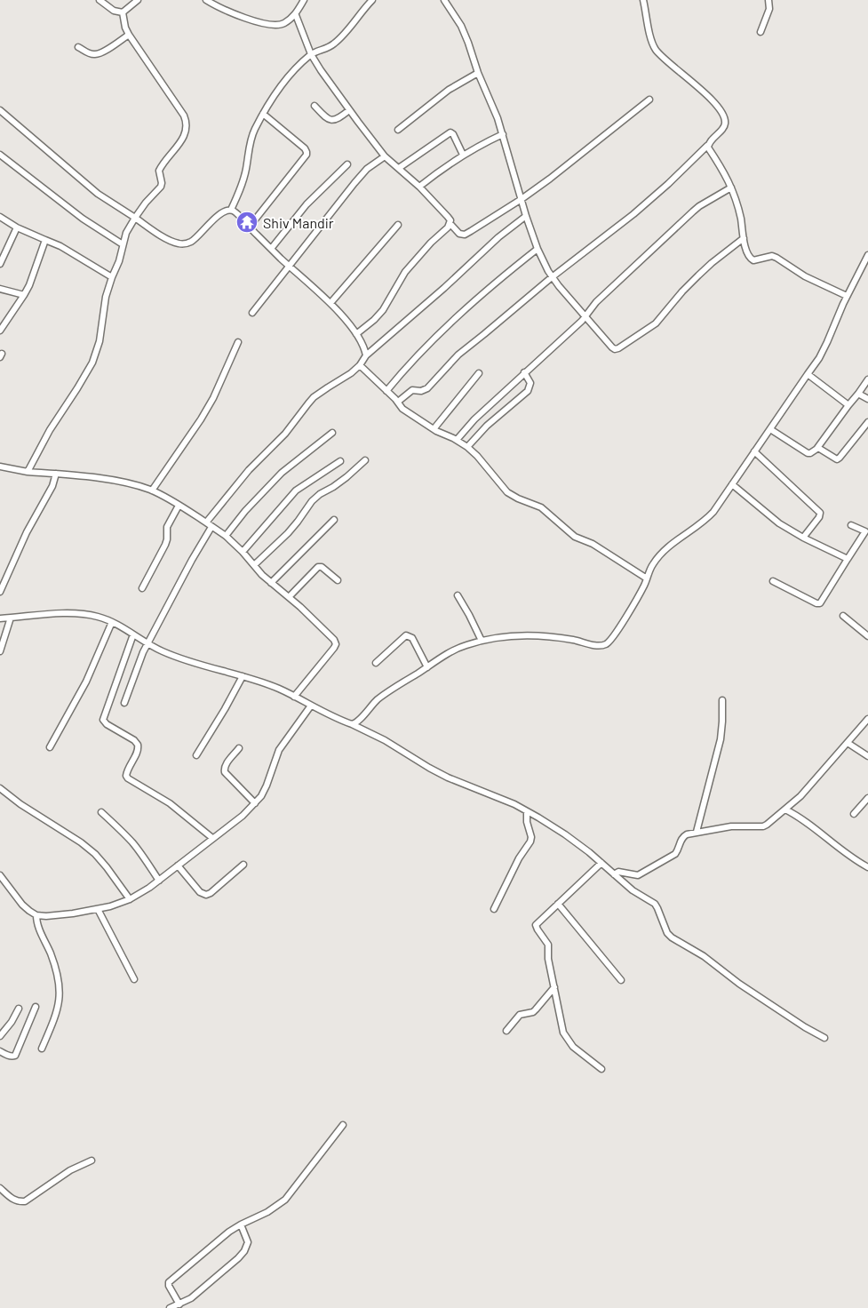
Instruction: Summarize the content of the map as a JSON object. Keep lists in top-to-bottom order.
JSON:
{
  "places": {
    "temple": ["Shiv Mandir"]
  }
}
